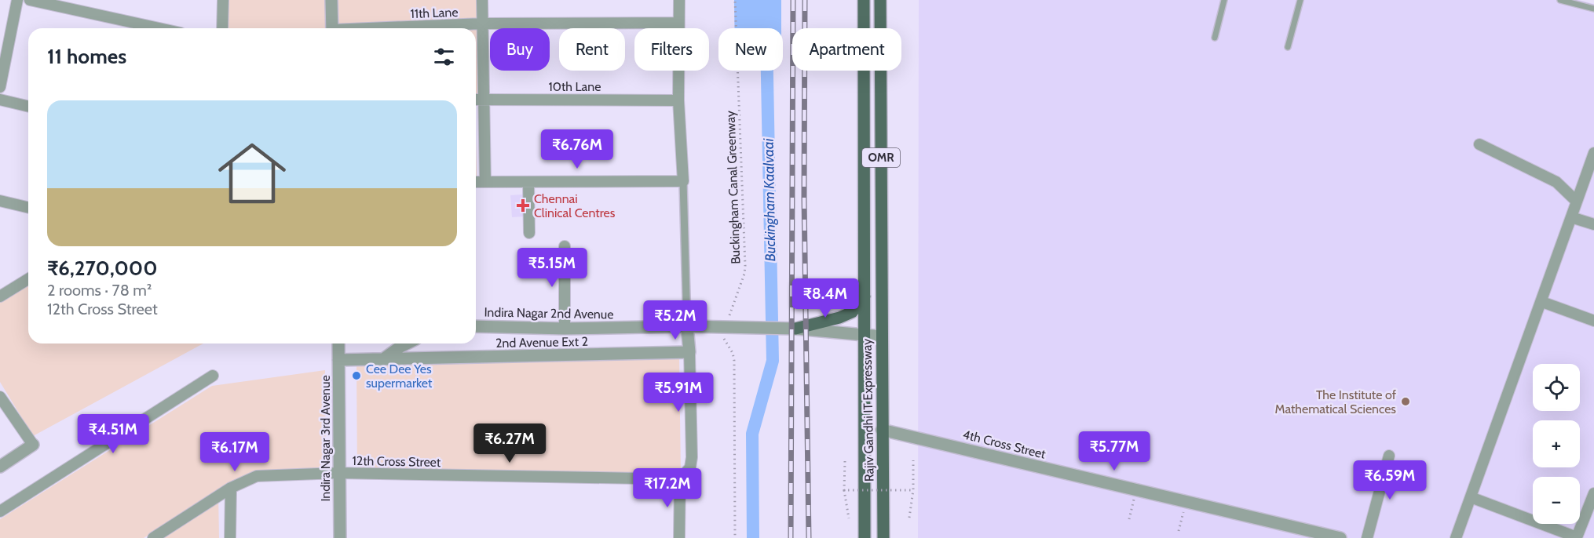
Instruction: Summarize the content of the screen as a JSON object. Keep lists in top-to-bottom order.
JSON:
{
  "streets": {
    "main road": ["OMR", "Rajiv Gandhi IT Expressway"],
    "street": [
      "11th Lane",
      "10th Lane",
      "Indira Nagar 2nd Avenue",
      "2nd Avenue Ext 2",
      "Indira Nagar 3rd Avenue",
      "4th Cross Street",
      "12th Cross Street"
    ],
    "path": ["Buckingham Canal Greenway"]
  },
  "crossings": [
    ["Buckingham Canal Greenway", "Indira Nagar 2nd Avenue"],
    ["Indira Nagar 2nd Avenue", "Rajiv Gandhi IT Expressway"],
    ["2nd Avenue Ext 2", "Indira Nagar 3rd Avenue"],
    ["Rajiv Gandhi IT Expressway", "4th Cross Street"],
    ["Indira Nagar 3rd Avenue", "12th Cross Street"]
  ],
  "water": ["Buckingham Kaalvaai"],
  "places": {
    "health": ["Chennai Clinical Centres"],
    "other": ["Cee Dee Yes supermarket", "The Institute of Mathematical Sciences"]
  },
  "page": {
    "chip": [
      "Buy",
      "Rent",
      "Filters",
      "New",
      "Apartment"
    ],
    "heading": "11 homes",
    "list": [
      {
        "name": "₹6,270,000",
        "note": "2 rooms · 78 m² · 12th Cross Street"
      }
    ],
    "price": [
      "₹6.76M",
      "₹5.15M",
      "₹8.4M",
      "₹5.2M",
      "₹5.91M",
      "₹4.51M",
      "₹6.27M",
      "₹5.77M",
      "₹6.17M",
      "₹6.59M",
      "₹17.2M"
    ],
    "map_buttons": ["+", "−"]
  }
}
